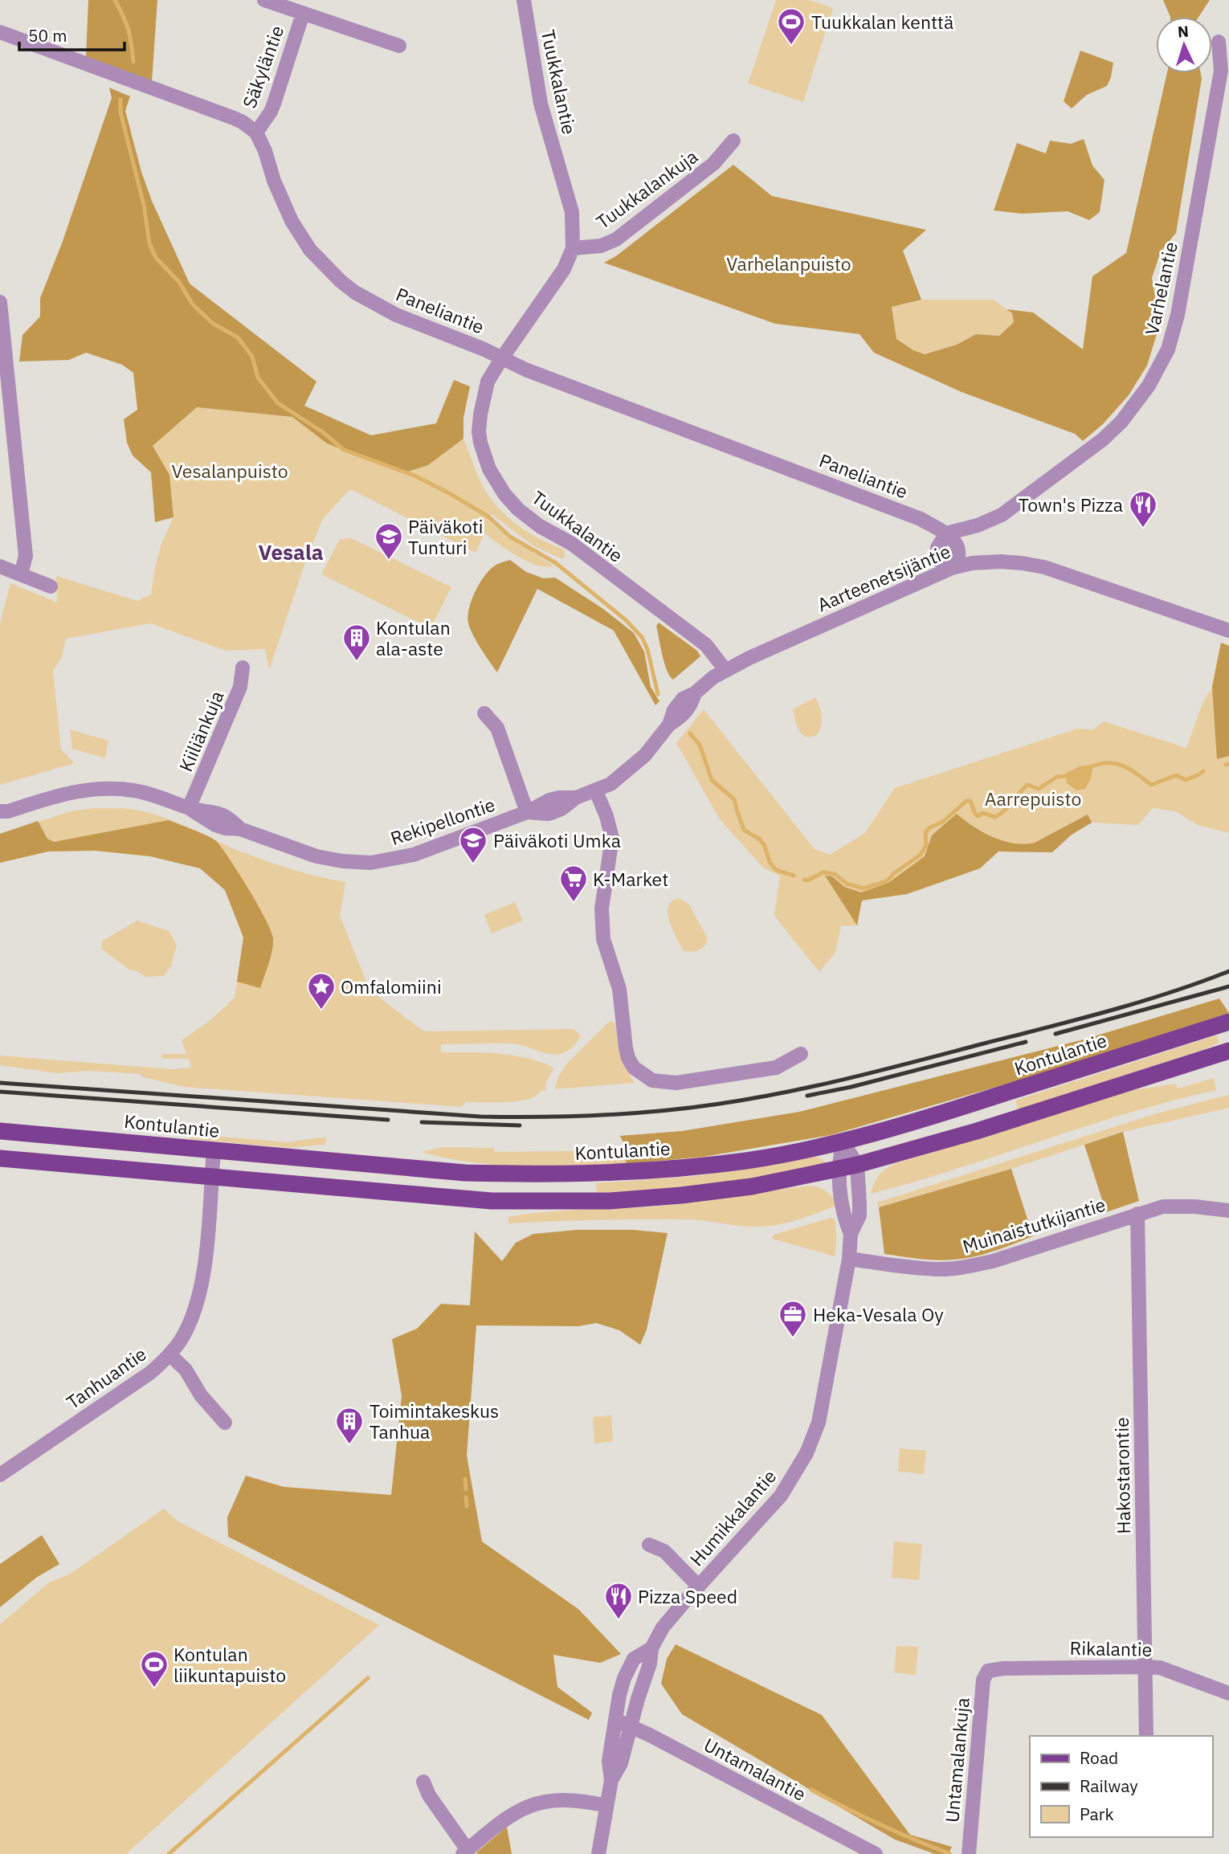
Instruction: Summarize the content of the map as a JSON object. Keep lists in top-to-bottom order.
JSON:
{
  "streets": {
    "main road": ["Kontulantie"],
    "street": [
      "Säkyläntie",
      "Tuukkalantie",
      "Tuukkalankuja",
      "Varhelantie",
      "Paneliantie",
      "Aarteenetsijäntie",
      "Kiiliänkuja",
      "Rekipellontie",
      "Muinaistutkijantie",
      "Tanhuantie",
      "Hakostarontie",
      "Humikkalantie",
      "Rikalantie",
      "Untamalankuja",
      "Untamalantie"
    ]
  },
  "crossings": [
    ["Säkyläntie", "Paneliantie"],
    ["Tuukkalantie", "Tuukkalankuja"],
    ["Tuukkalantie", "Paneliantie"],
    ["Tuukkalantie", "Aarteenetsijäntie"],
    ["Varhelantie", "Paneliantie"],
    ["Aarteenetsijäntie", "Rekipellontie"],
    ["Kiiliänkuja", "Rekipellontie"],
    ["Kontulantie", "Tanhuantie"],
    ["Kontulantie", "Humikkalantie"],
    ["Muinaistutkijantie", "Hakostarontie"],
    ["Muinaistutkijantie", "Humikkalantie"],
    ["Hakostarontie", "Rikalantie"],
    ["Humikkalantie", "Untamalantie"],
    ["Rikalantie", "Untamalankuja"]
  ],
  "districts": ["Vesala"],
  "parks": ["Varhelanpuisto", "Vesalanpuisto", "Aarrepuisto"],
  "places": {
    "sports": ["Tuukkalan kenttä", "Kontulan liikuntapuisto"],
    "restaurant": ["Town's Pizza", "Pizza Speed"],
    "school or university": ["Päiväkoti Tunturi", "Päiväkoti Umka"],
    "building": ["Kontulan ala-aste", "Toimintakeskus Tanhua"],
    "supermarket": ["K-Market"],
    "place": ["Omfalomiini"],
    "office": ["Heka-Vesala Oy"]
  },
  "legend": ["Road", "Railway", "Park"],
  "scale_bar": "50 m",
  "north": "top"
}
